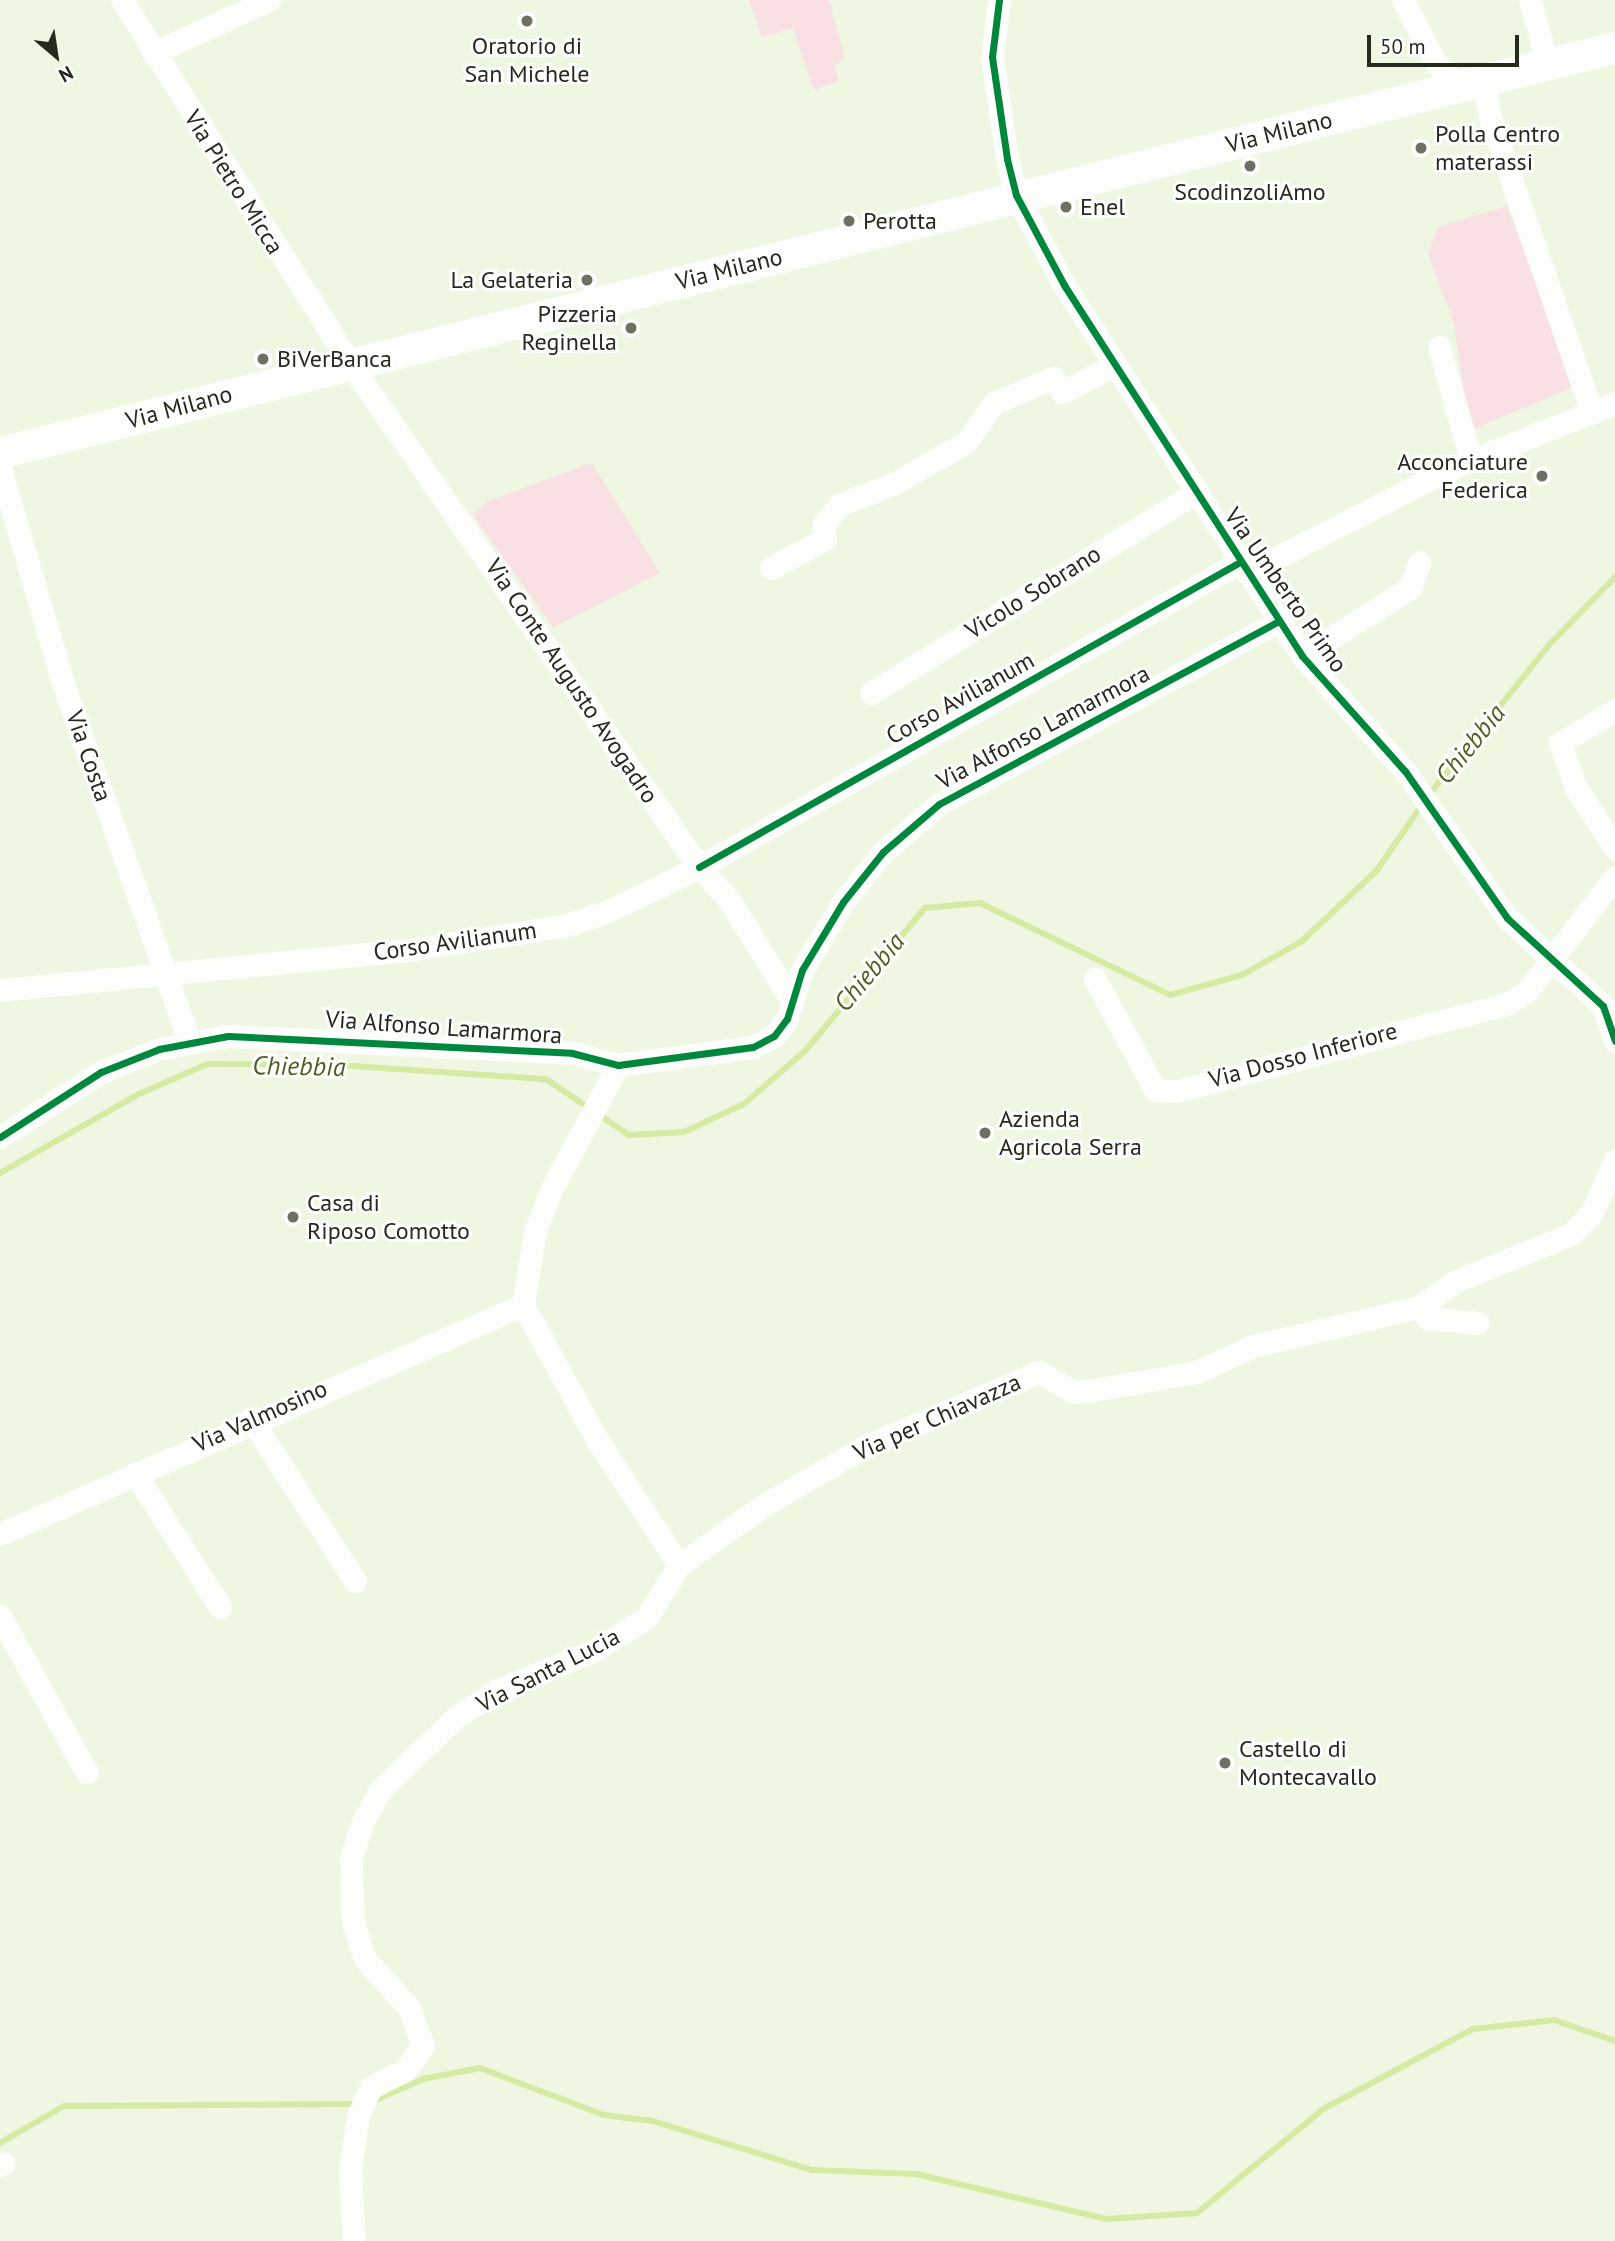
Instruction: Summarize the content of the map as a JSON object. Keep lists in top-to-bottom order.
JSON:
{
  "streets": {
    "main road": ["Via Milano"],
    "street": [
      "Via Pietro Micca",
      "Via Umberto Primo",
      "Vicolo Sobrano",
      "Via Conte Augusto Avogadro",
      "Corso Avilianum",
      "Via Alfonso Lamarmora",
      "Via Costa",
      "Via Dosso Inferiore",
      "Via Valmosino",
      "Via per Chiavazza",
      "Via Santa Lucia"
    ]
  },
  "crossings": [
    ["Via Milano", "Via Pietro Micca"],
    ["Via Milano", "Via Umberto Primo"],
    ["Via Milano", "Via Conte Augusto Avogadro"],
    ["Via Pietro Micca", "Via Conte Augusto Avogadro"],
    ["Via Umberto Primo", "Vicolo Sobrano"],
    ["Via Umberto Primo", "Corso Avilianum"],
    ["Via Umberto Primo", "Via Alfonso Lamarmora"],
    ["Via Umberto Primo", "Via Dosso Inferiore"],
    ["Via Conte Augusto Avogadro", "Corso Avilianum"],
    ["Via Conte Augusto Avogadro", "Via Alfonso Lamarmora"],
    ["Corso Avilianum", "Via Costa"],
    ["Via Alfonso Lamarmora", "Via Costa"],
    ["Via per Chiavazza", "Via Santa Lucia"]
  ],
  "water": ["Chiebbia"],
  "places": [
    "Oratorio di San Michele",
    "Polla Centro materassi",
    "ScodinzoliAmo",
    "Enel",
    "Perotta",
    "La Gelateria",
    "Pizzeria Reginella",
    "BiVerBanca",
    "Acconciature Federica",
    "Azienda Agricola Serra",
    "Casa di Riposo Comotto",
    "Castello di Montecavallo"
  ],
  "scale_bar": "50 m",
  "north": "bottom right"
}
